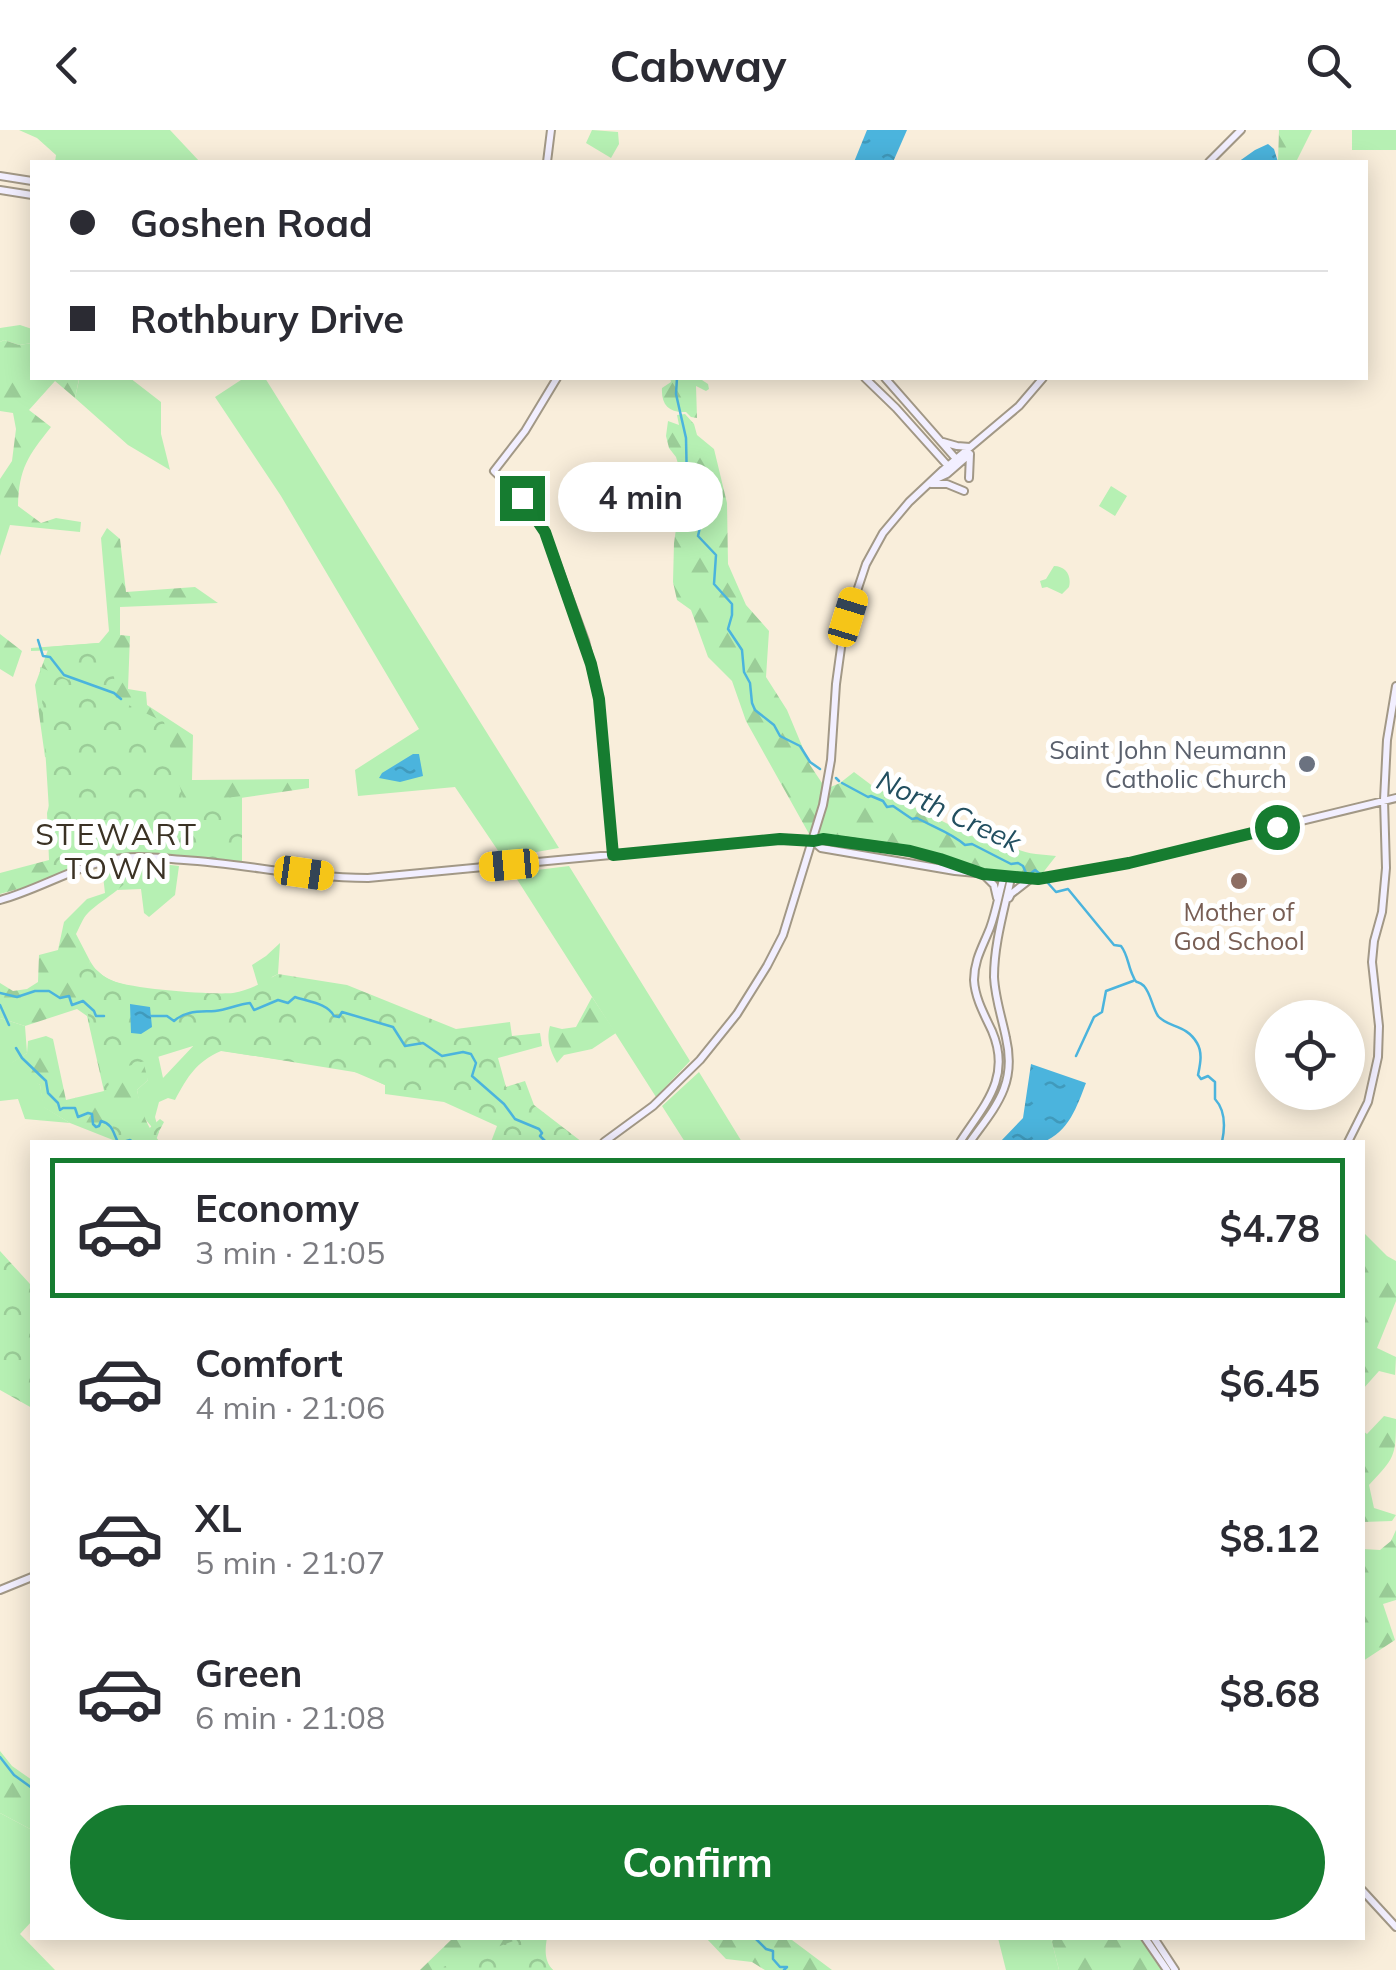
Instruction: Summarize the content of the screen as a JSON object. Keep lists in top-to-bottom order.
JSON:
{
  "districts": ["STEWART TOWN"],
  "water": ["North Creek"],
  "places": ["Saint John Neumann Catholic Church", "Mother of God School"],
  "page": {
    "header": "Cabway",
    "banner": ["Goshen Road", "Rothbury Drive"],
    "bubble": "4 min",
    "list": [
      {
        "name": "Economy",
        "note": "3 min · 21:05",
        "value": "$4.78"
      },
      {
        "name": "Comfort",
        "note": "4 min · 21:06",
        "value": "$6.45"
      },
      {
        "name": "XL",
        "note": "5 min · 21:07",
        "value": "$8.12"
      },
      {
        "name": "Green",
        "note": "6 min · 21:08",
        "value": "$8.68"
      }
    ],
    "buttons": "Confirm"
  }
}
